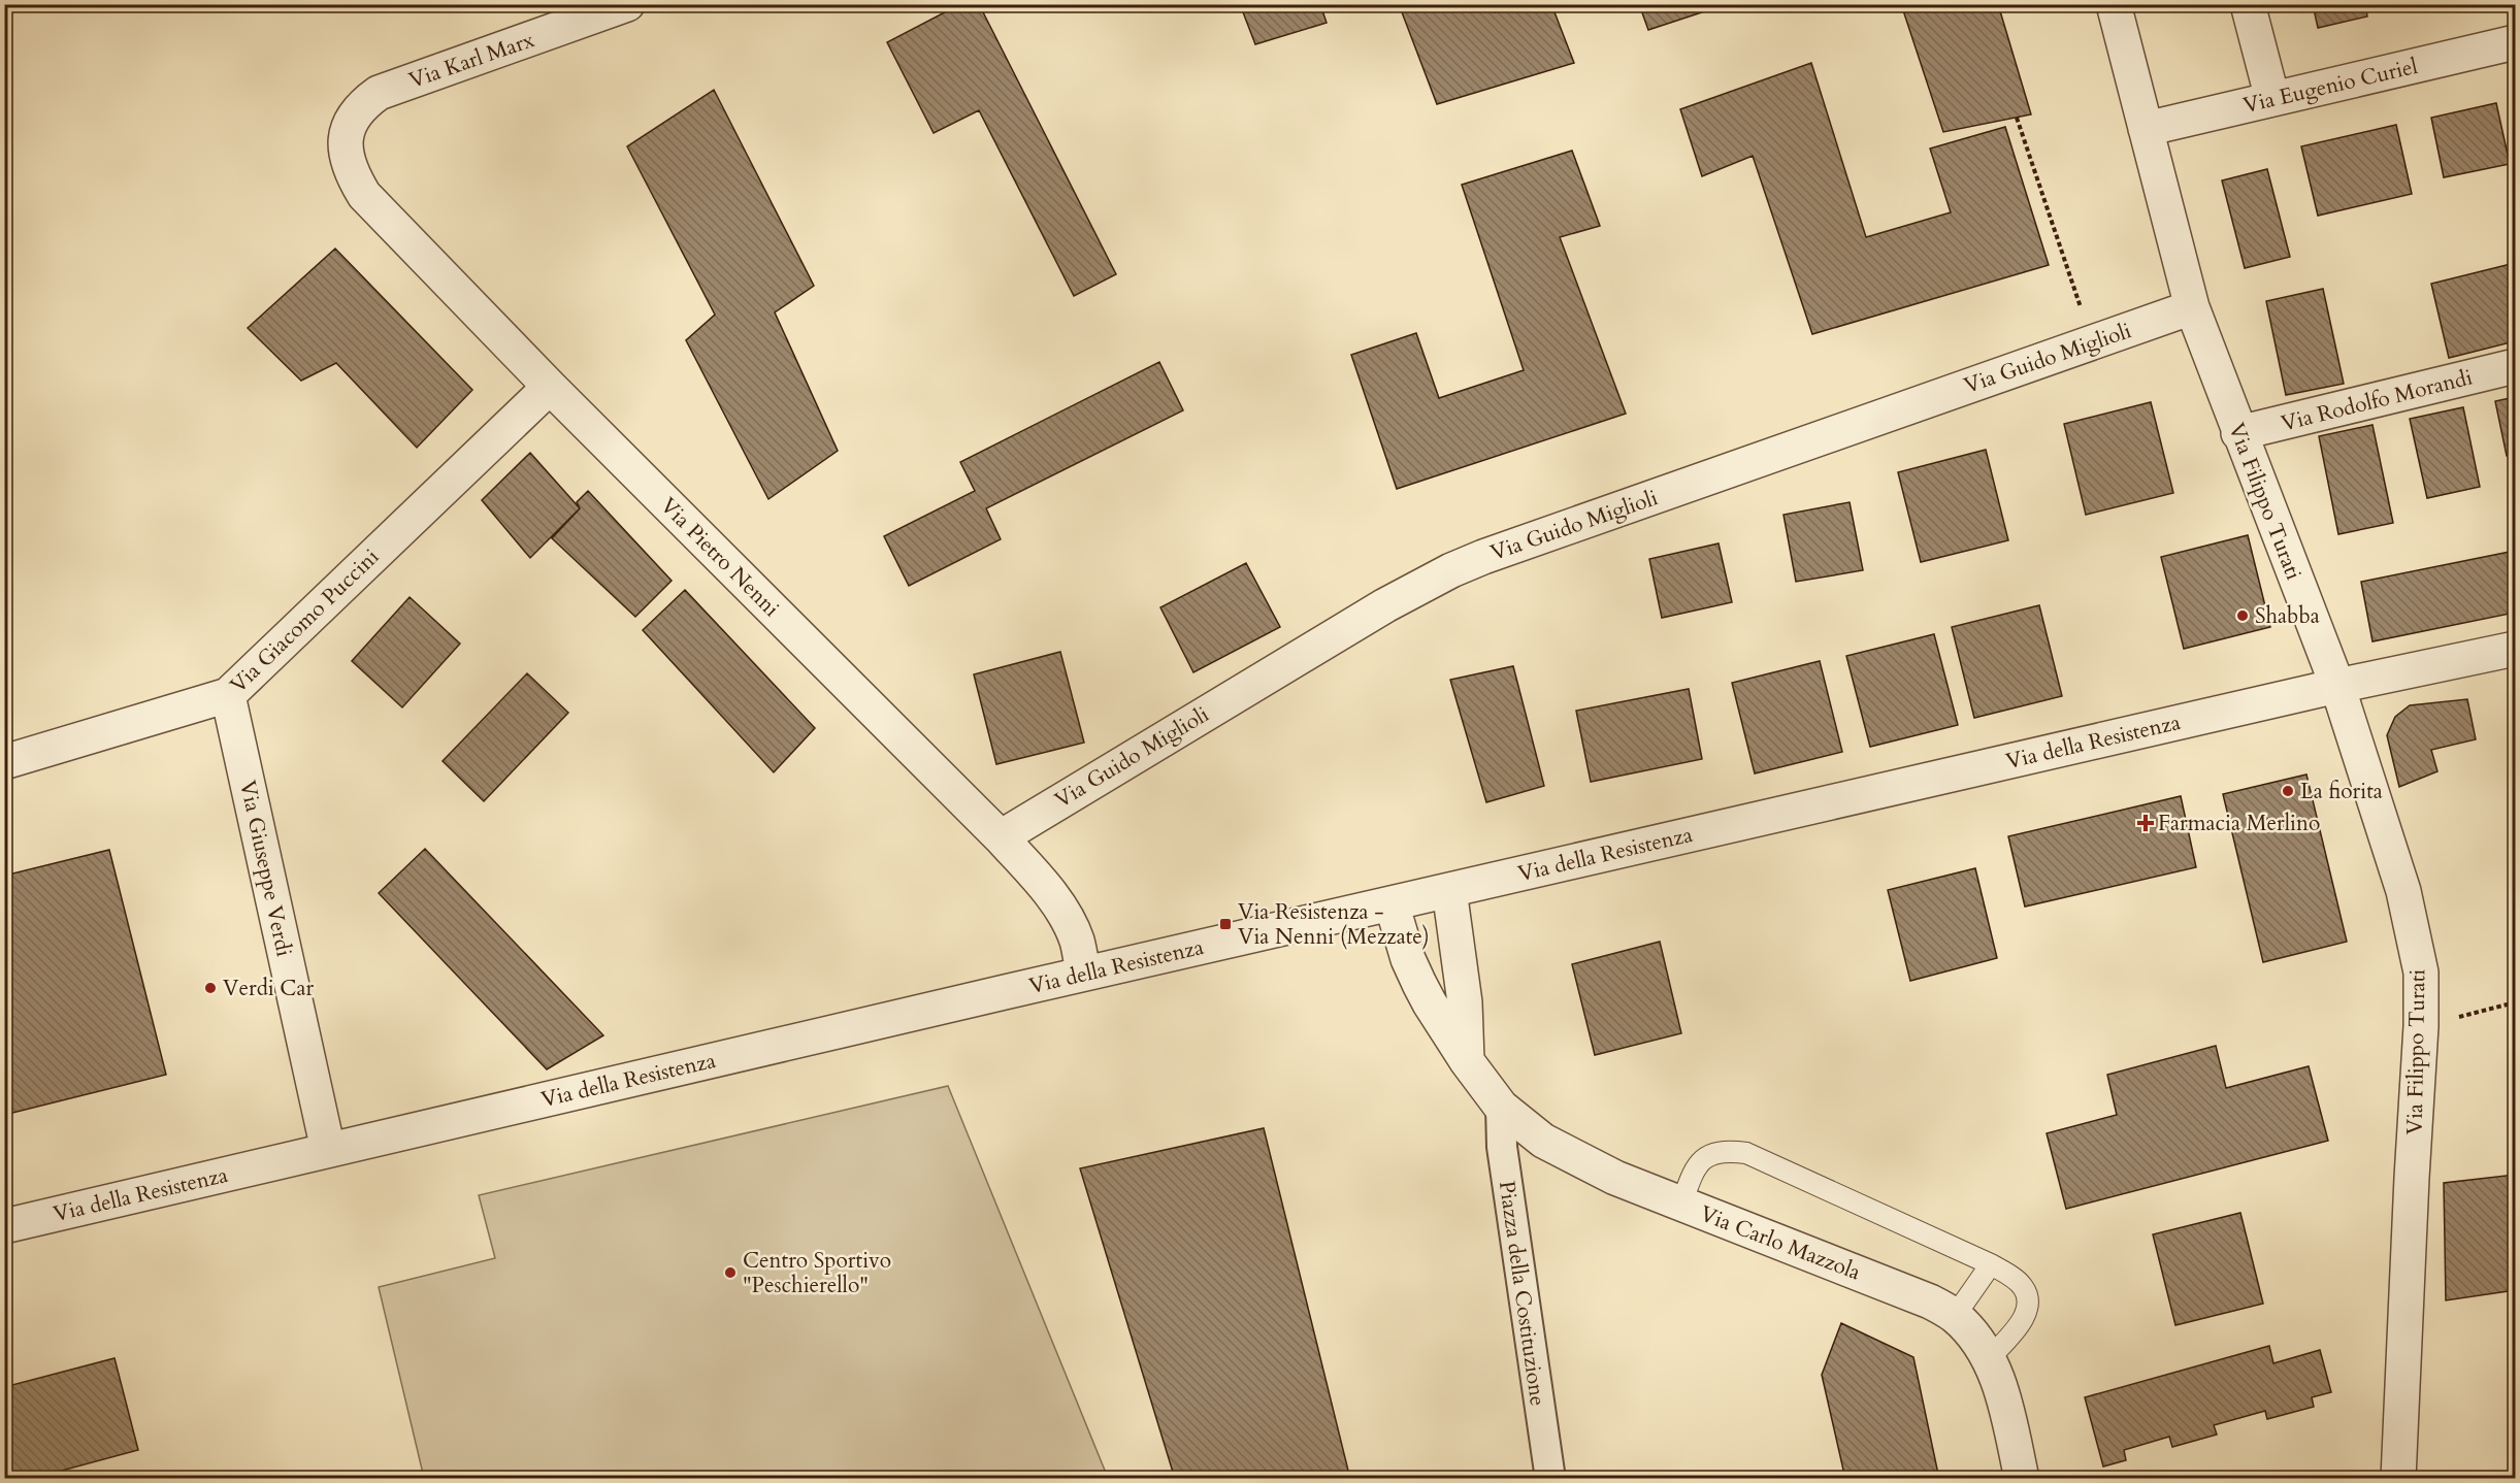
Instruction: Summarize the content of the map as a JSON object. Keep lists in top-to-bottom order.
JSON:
{
  "streets": {
    "street": [
      "Via Karl Marx",
      "Via Eugenio Curiel",
      "Via Guido Miglioli",
      "Via Rodolfo Morandi",
      "Via Filippo Turati",
      "Via Pietro Nenni",
      "Via Giacomo Puccini",
      "Via della Resistenza",
      "Via Giuseppe Verdi",
      "Via Carlo Mazzola",
      "Piazza della Costituzione"
    ]
  },
  "crossings": [
    ["Via Karl Marx", "Via Pietro Nenni"],
    ["Via Eugenio Curiel", "Via Filippo Turati"],
    ["Via Guido Miglioli", "Via Filippo Turati"],
    ["Via Guido Miglioli", "Via Pietro Nenni"],
    ["Via Rodolfo Morandi", "Via Filippo Turati"],
    ["Via Filippo Turati", "Via della Resistenza"],
    ["Via Pietro Nenni", "Via Giacomo Puccini"],
    ["Via Pietro Nenni", "Via della Resistenza"],
    ["Via Giacomo Puccini", "Via Giuseppe Verdi"],
    ["Via della Resistenza", "Via Giuseppe Verdi"],
    ["Via della Resistenza", "Via Carlo Mazzola"],
    ["Via Carlo Mazzola", "Piazza della Costituzione"]
  ],
  "places": {
    "other": [
      "Shabba",
      "La fiorita",
      "Verdi Car",
      "Centro Sportivo \"Peschierello\""
    ],
    "health": ["Farmacia Merlino"],
    "transit": ["Via Resistenza - Via Nenni (Mezzate)"]
  }
}
